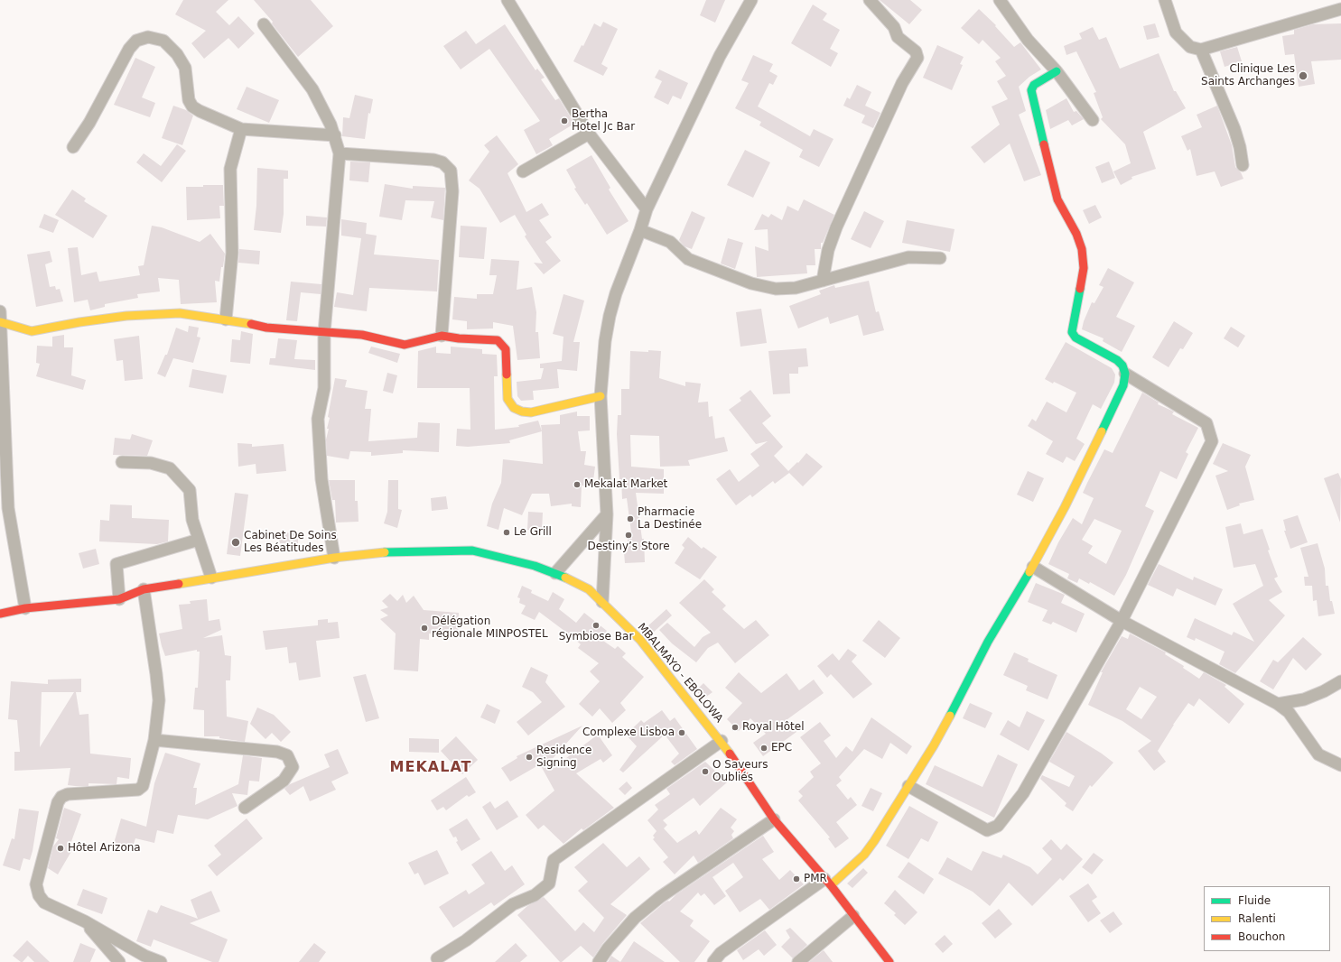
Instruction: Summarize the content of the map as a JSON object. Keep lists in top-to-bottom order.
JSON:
{
  "streets": {
    "main road": ["MBALMAYO - EBOLOWA"]
  },
  "districts": ["MEKALAT"],
  "places": [
    "Clinique Les Saints Archanges",
    "Bertha Hotel Jc Bar",
    "Mekalat Market",
    "Pharmacie La Destinée",
    "Le Grill",
    "Destiny’s Store",
    "Cabinet De Soins Les Béatitudes",
    "Symbiose Bar",
    "Délégation régionale MINPOSTEL",
    "Royal Hôtel",
    "Complexe Lisboa",
    "EPC",
    "Residence Signing",
    "O Saveurs Oubliés",
    "Hôtel Arizona",
    "PMR"
  ],
  "legend": ["Fluide", "Ralenti", "Bouchon"]
}
